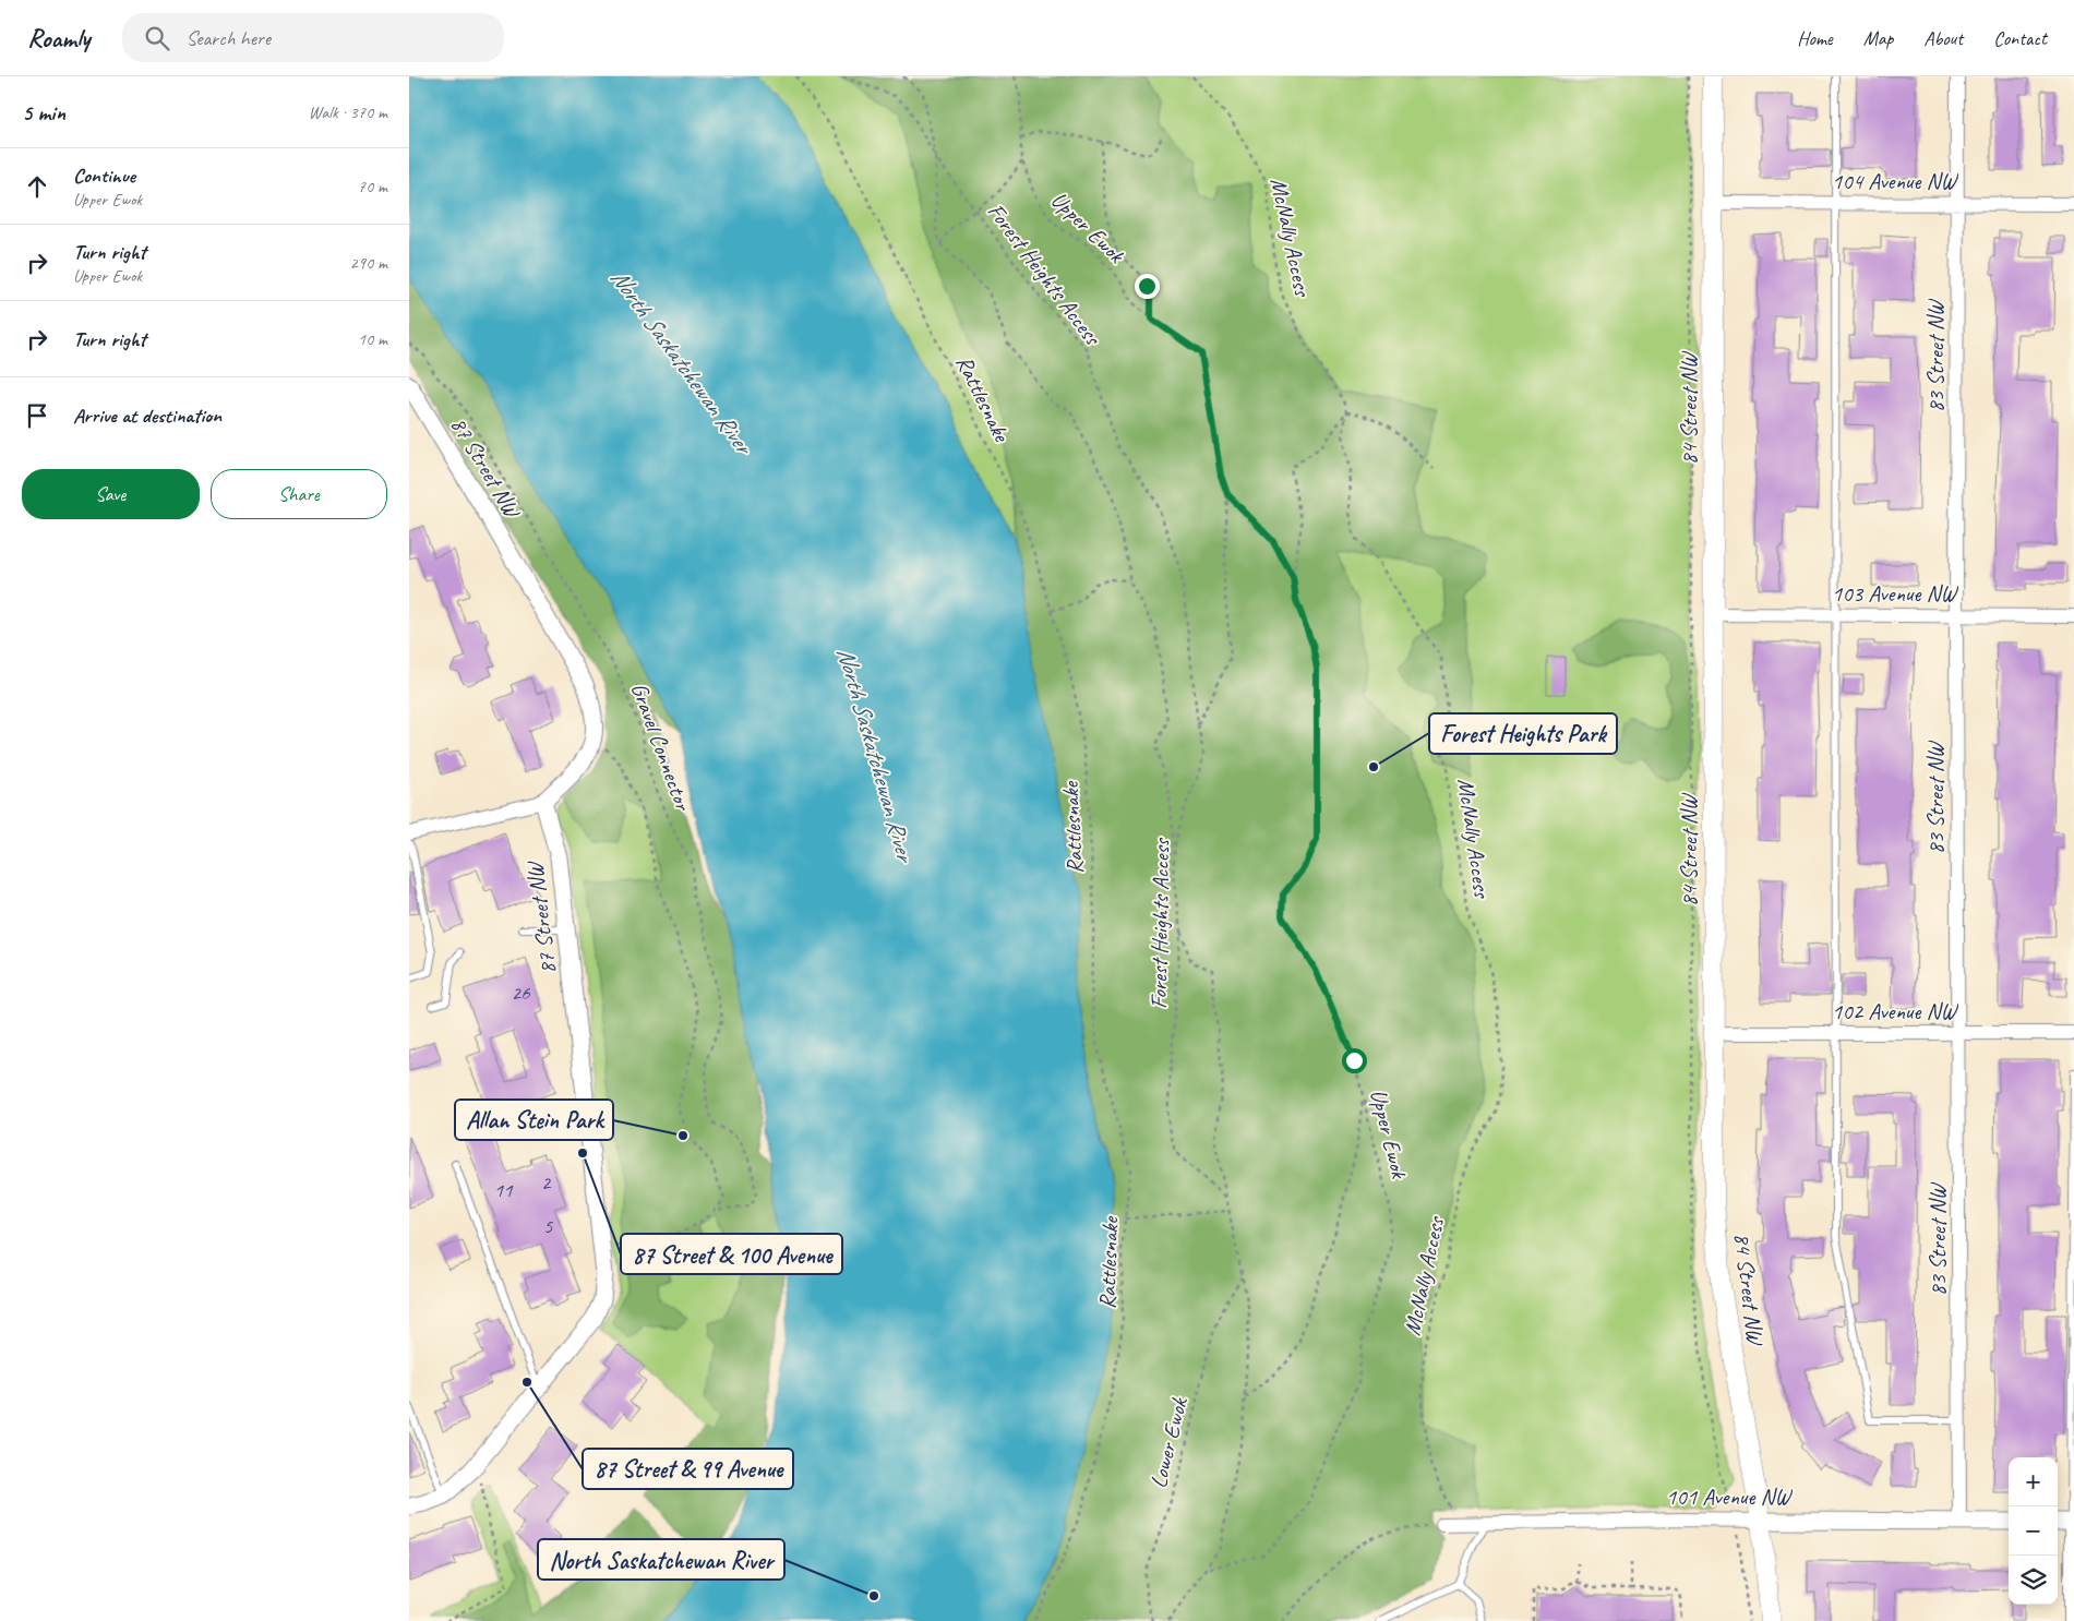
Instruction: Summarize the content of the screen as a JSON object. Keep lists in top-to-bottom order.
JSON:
{
  "streets": {
    "main road": ["84 Street NW"],
    "street": [
      "104 Avenue NW",
      "83 Street NW",
      "87 Street NW",
      "103 Avenue NW",
      "102 Avenue NW",
      "101 Avenue NW"
    ],
    "path": [
      "Upper Ewok",
      "McNally Access",
      "Forest Heights Access",
      "Rattlesnake",
      "Gravel Connector",
      "Lower Ewok"
    ]
  },
  "crossings": [
    ["104 Avenue NW", "83 Street NW"],
    ["104 Avenue NW", "84 Street NW"],
    ["McNally Access", "101 Avenue NW"],
    ["83 Street NW", "103 Avenue NW"],
    ["83 Street NW", "102 Avenue NW"],
    ["83 Street NW", "101 Avenue NW"],
    ["84 Street NW", "103 Avenue NW"],
    ["84 Street NW", "102 Avenue NW"],
    ["84 Street NW", "101 Avenue NW"]
  ],
  "water": ["North Saskatchewan River"],
  "places": [
    "Forest Heights Park",
    "Allan Stein Park",
    "87 Street & 100 Avenue",
    "87 Street & 99 Avenue",
    "North Saskatchewan River"
  ],
  "house_numbers": [
    "26",
    "2",
    "11",
    "5"
  ],
  "page": {
    "header": "Roamly",
    "search": "Search here",
    "nav": [
      "Home",
      "Map",
      "About",
      "Contact"
    ],
    "heading": ["5 min", "Walk · 370 m"],
    "list": [
      ["Continue", "Upper Ewok", "70 m"],
      ["Turn right", "Upper Ewok", "290 m"],
      ["Turn right", "10 m"],
      "Arrive at destination"
    ],
    "buttons": ["Save", "Share"],
    "map_buttons": ["+", "−"]
  }
}
